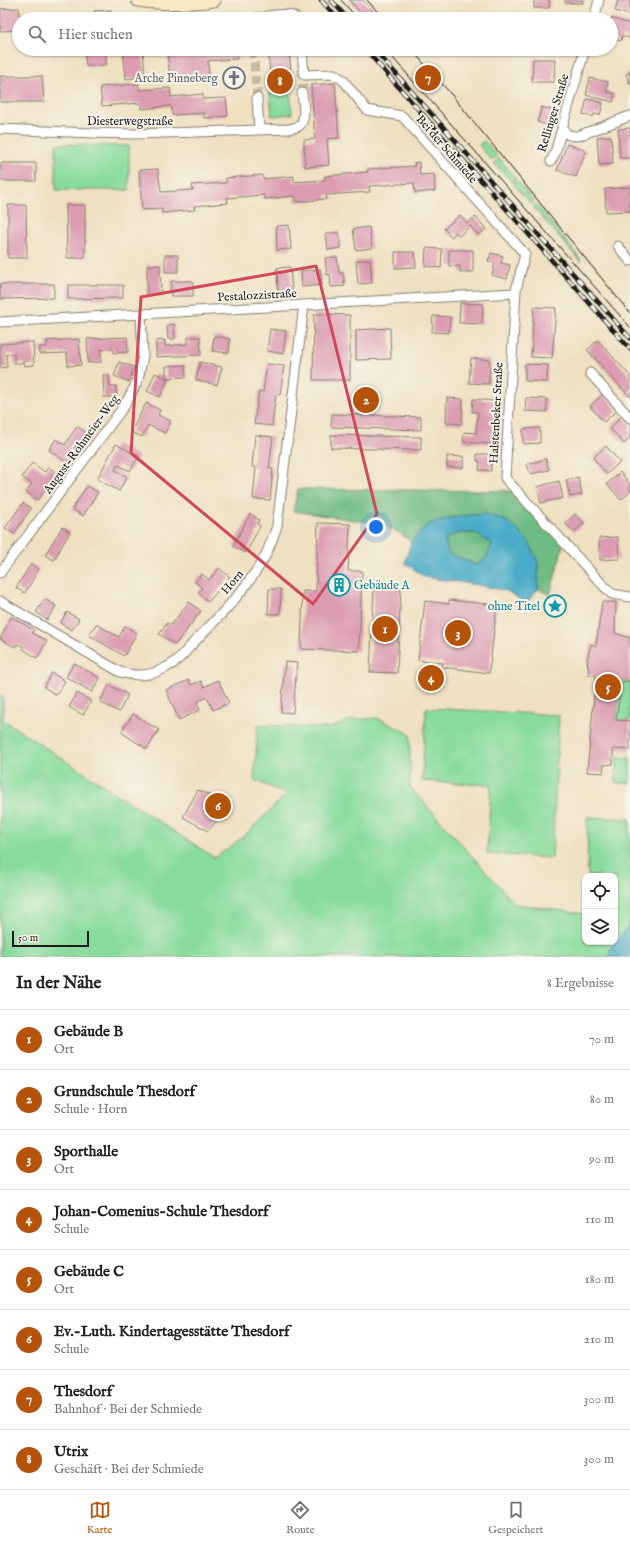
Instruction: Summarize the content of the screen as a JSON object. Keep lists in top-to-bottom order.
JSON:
{
  "streets": {
    "street": [
      "Rellinger Straße",
      "Diesterwegstraße",
      "Bei der Schmiede",
      "Pestalozzistraße",
      "Halstenbeker Straße",
      "August-Röhmeier-Weg",
      "Horn"
    ]
  },
  "crossings": [
    ["Bei der Schmiede", "Pestalozzistraße"],
    ["Bei der Schmiede", "Halstenbeker Straße"],
    ["Pestalozzistraße", "Halstenbeker Straße"],
    ["Pestalozzistraße", "August-Röhmeier-Weg"],
    ["Pestalozzistraße", "Horn"]
  ],
  "places": {
    "church": ["Arche Pinneberg"],
    "building": ["Gebäude A"],
    "place": ["ohne Titel"]
  },
  "scale_bar": "50 m",
  "page": {
    "search": "Hier suchen",
    "pins": [
      "7",
      "8",
      "2",
      "1",
      "3",
      "4",
      "5",
      "6"
    ],
    "scale": "50 m",
    "heading": ["In der Nähe", "8 Ergebnisse"],
    "list": [
      {
        "mark": "1",
        "name": "Gebäude B",
        "note": "Ort",
        "value": "70 m"
      },
      {
        "mark": "2",
        "name": "Grundschule Thesdorf",
        "note": "Schule · Horn",
        "value": "80 m"
      },
      {
        "mark": "3",
        "name": "Sporthalle",
        "note": "Ort",
        "value": "90 m"
      },
      {
        "mark": "4",
        "name": "Johan-Comenius-Schule Thesdorf",
        "note": "Schule",
        "value": "110 m"
      },
      {
        "mark": "5",
        "name": "Gebäude C",
        "note": "Ort",
        "value": "180 m"
      },
      {
        "mark": "6",
        "name": "Ev.-Luth. Kindertagesstätte Thesdorf",
        "note": "Schule",
        "value": "210 m"
      },
      {
        "mark": "7",
        "name": "Thesdorf",
        "note": "Bahnhof · Bei der Schmiede",
        "value": "300 m"
      },
      {
        "mark": "8",
        "name": "Utrix",
        "note": "Geschäft · Bei der Schmiede",
        "value": "300 m"
      }
    ],
    "nav": ["Karte", "Route", "Gespeichert"]
  }
}
